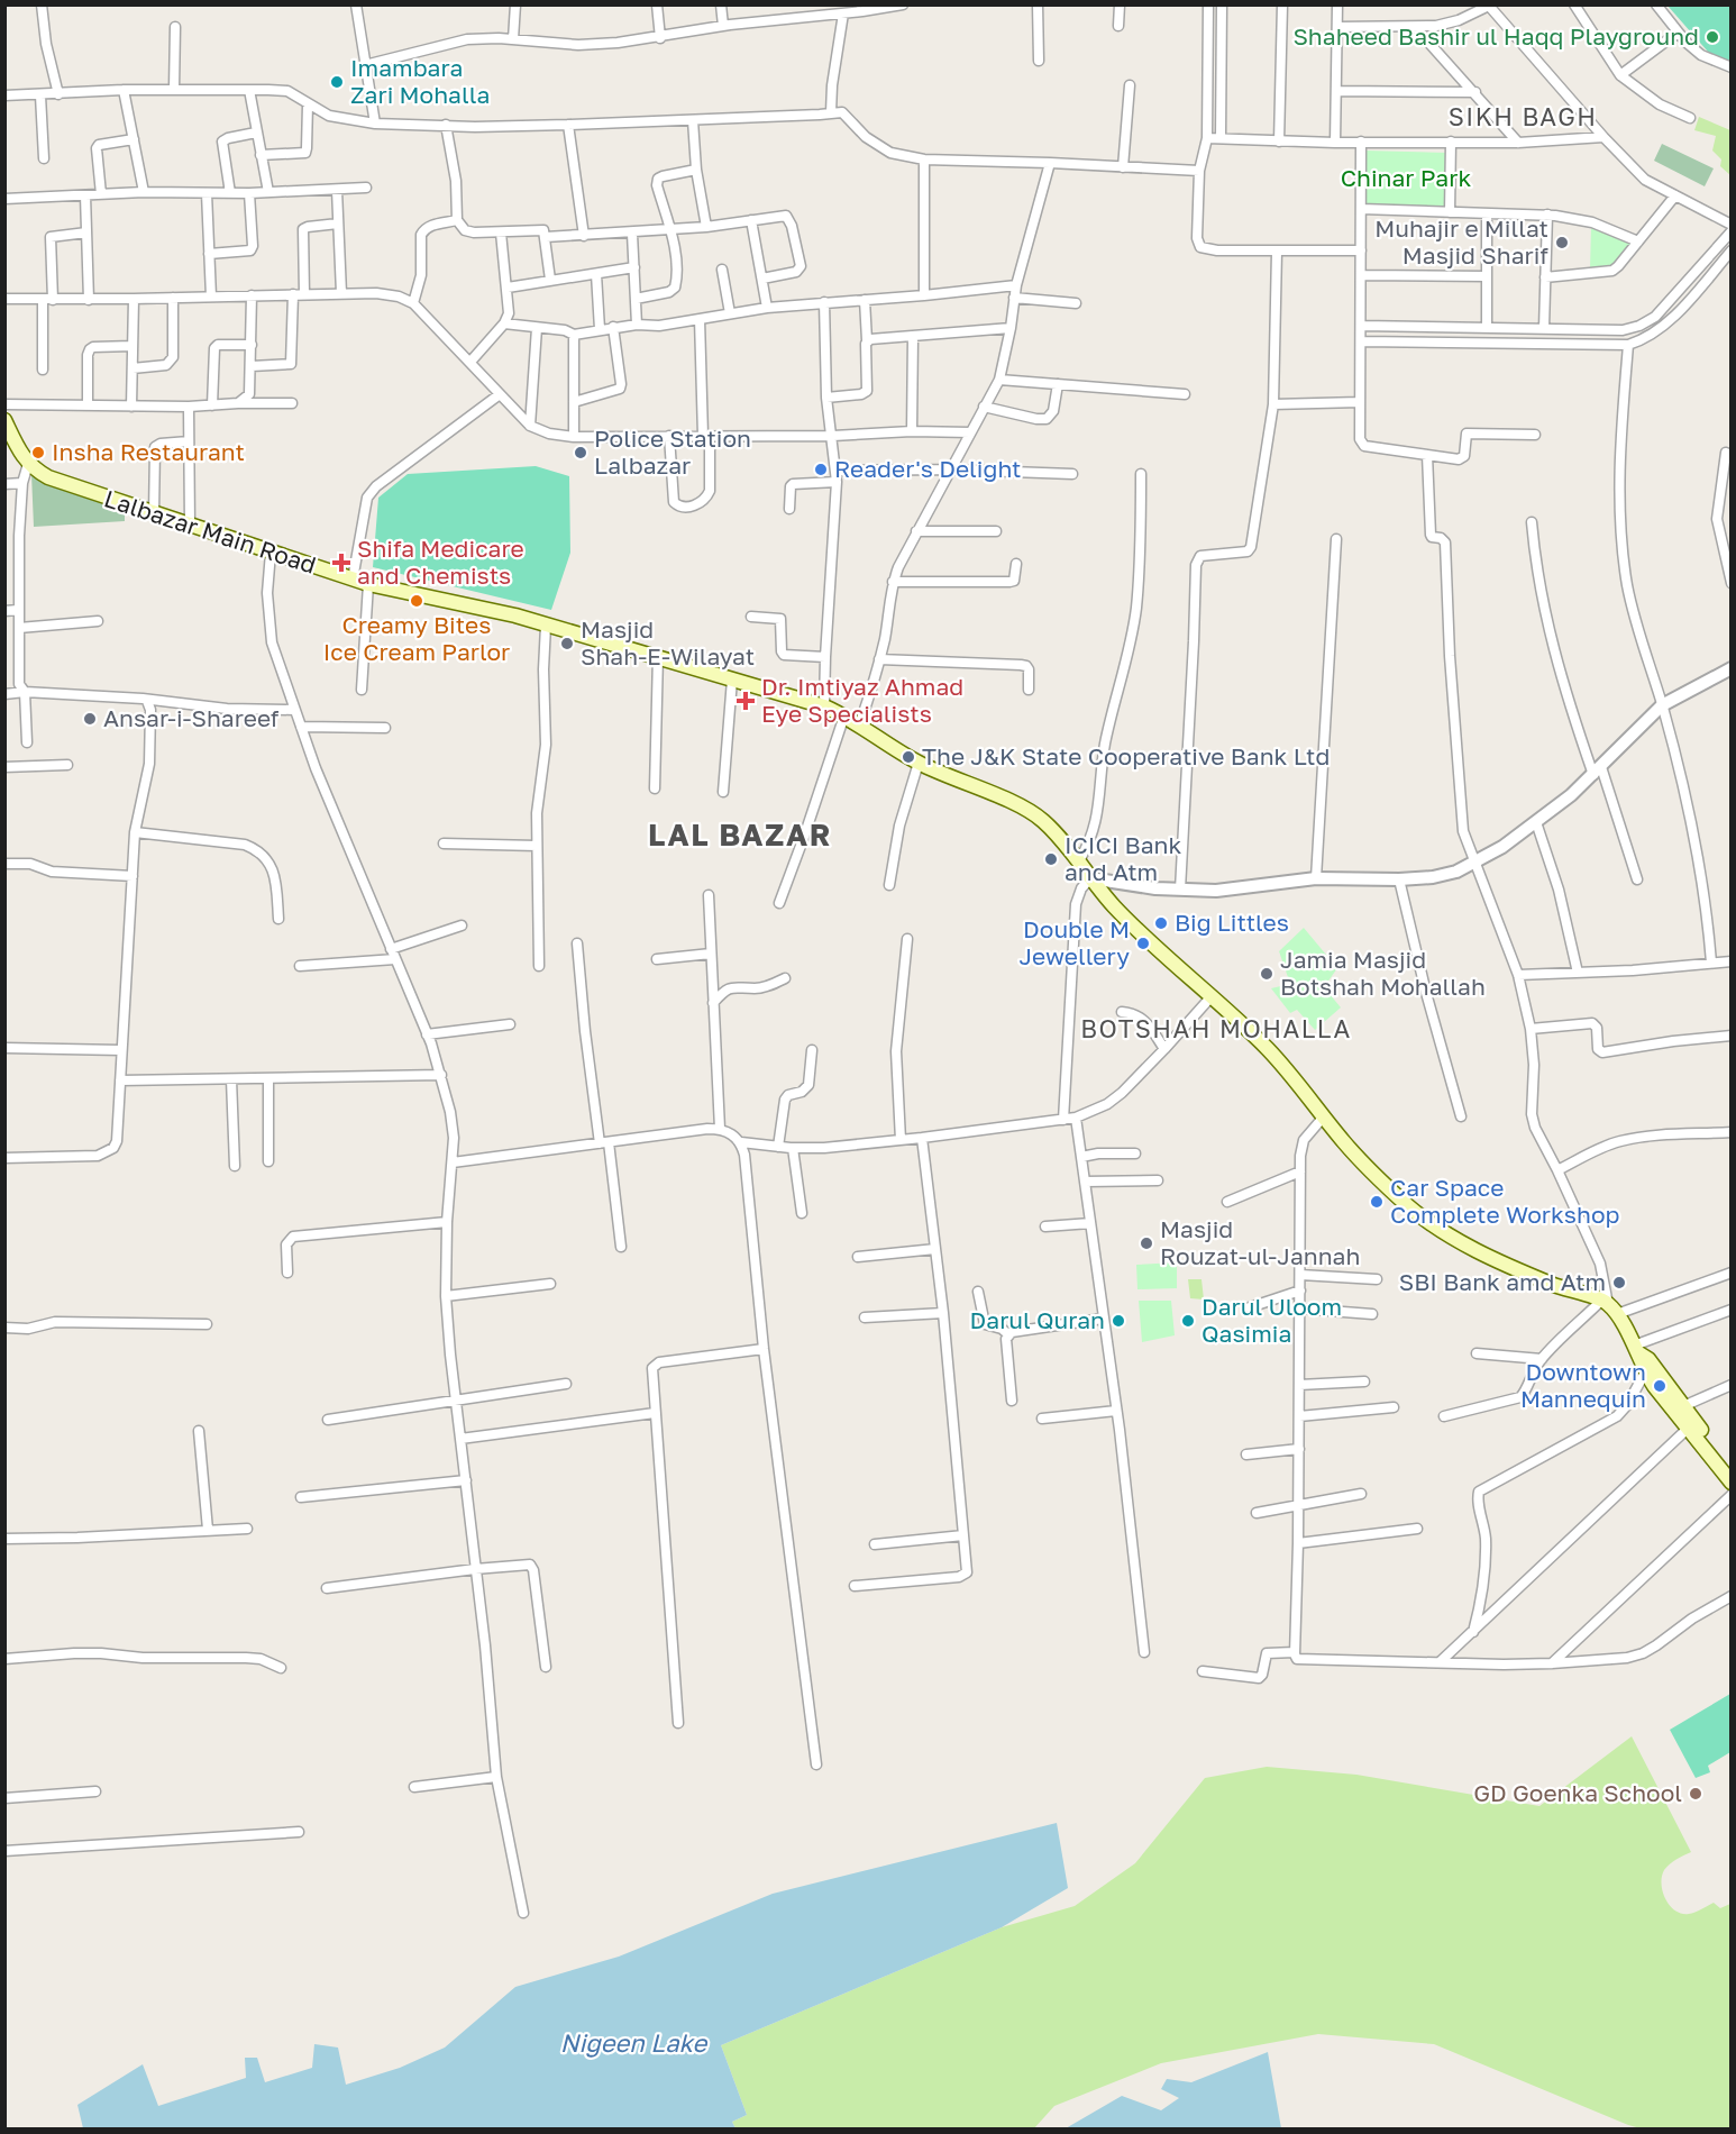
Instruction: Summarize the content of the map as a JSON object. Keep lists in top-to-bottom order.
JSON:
{
  "streets": {
    "main road": ["Lalbazar Main Road"]
  },
  "districts": ["SIKH BAGH", "LAL BAZAR", "BOTSHAH MOHALLA"],
  "water": ["Nigeen Lake"],
  "parks": ["Chinar Park"],
  "places": {
    "other": [
      "Shaheed Bashir ul Haqq Playground",
      "Imambara Zari Mohalla",
      "Muhajir e Millat Masjid Sharif",
      "Insha Restaurant",
      "Police Station Lalbazar",
      "Reader's Delight",
      "Creamy Bites Ice Cream Parlor",
      "Masjid Shah-E-Wilayat",
      "Ansar-i-Shareef",
      "The J&K State Cooperative Bank Ltd",
      "ICICI Bank and Atm",
      "Big Littles",
      "Double M Jewellery",
      "Jamia Masjid Botshah Mohallah",
      "Car Space Complete Workshop",
      "Masjid Rouzat-ul-Jannah",
      "SBI Bank amd Atm",
      "Darul Quran",
      "Darul Uloom Qasimia",
      "Downtown Mannequin",
      "GD Goenka School"
    ],
    "health": ["Shifa Medicare and Chemists", "Dr. Imtiyaz Ahmad Eye Specialists"]
  }
}
